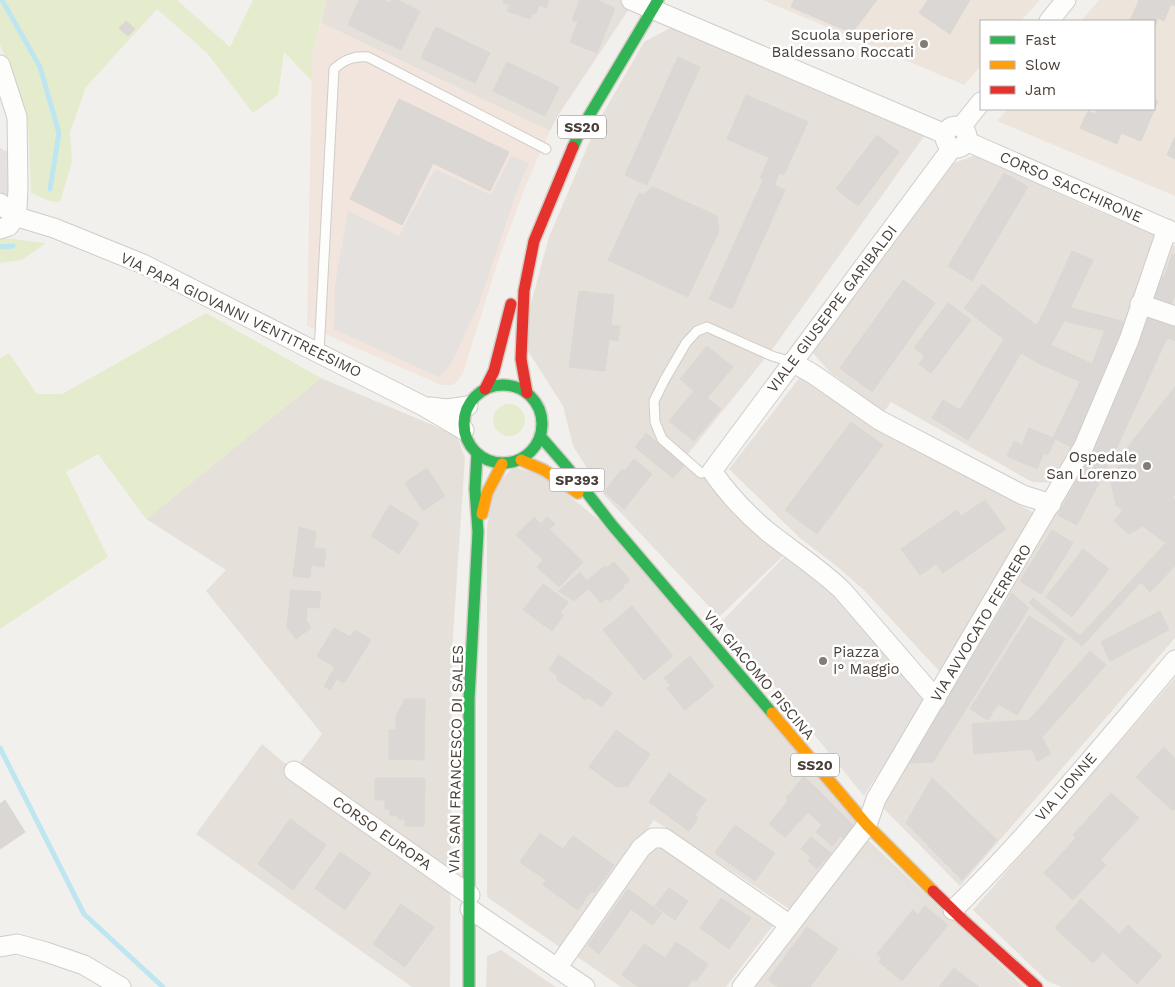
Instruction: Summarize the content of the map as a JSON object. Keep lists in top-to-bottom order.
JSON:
{
  "streets": {
    "main road": [
      "SS20",
      "SP393",
      "VIA GIACOMO PISCINA",
      "VIA SAN FRANCESCO DI SALES"
    ],
    "street": [
      "CORSO SACCHIRONE",
      "VIALE GIUSEPPE GARIBALDI",
      "VIA PAPA GIOVANNI VENTITREESIMO",
      "VIA AVVOCATO FERRERO",
      "VIA LIONNE",
      "CORSO EUROPA"
    ]
  },
  "crossings": [
    ["SS20", "CORSO SACCHIRONE"],
    ["SS20", "VIA PAPA GIOVANNI VENTITREESIMO"],
    ["SS20", "VIA GIACOMO PISCINA"],
    ["CORSO SACCHIRONE", "VIALE GIUSEPPE GARIBALDI"],
    ["CORSO SACCHIRONE", "VIA AVVOCATO FERRERO"],
    ["VIA PAPA GIOVANNI VENTITREESIMO", "VIA GIACOMO PISCINA"],
    ["VIA AVVOCATO FERRERO", "VIA GIACOMO PISCINA"],
    ["VIA GIACOMO PISCINA", "VIA LIONNE"],
    ["VIA SAN FRANCESCO DI SALES", "CORSO EUROPA"]
  ],
  "places": ["Scuola superiore Baldessano Roccati", "Ospedale San Lorenzo", "Piazza I° Maggio"],
  "legend": ["Fast", "Slow", "Jam"]
}
